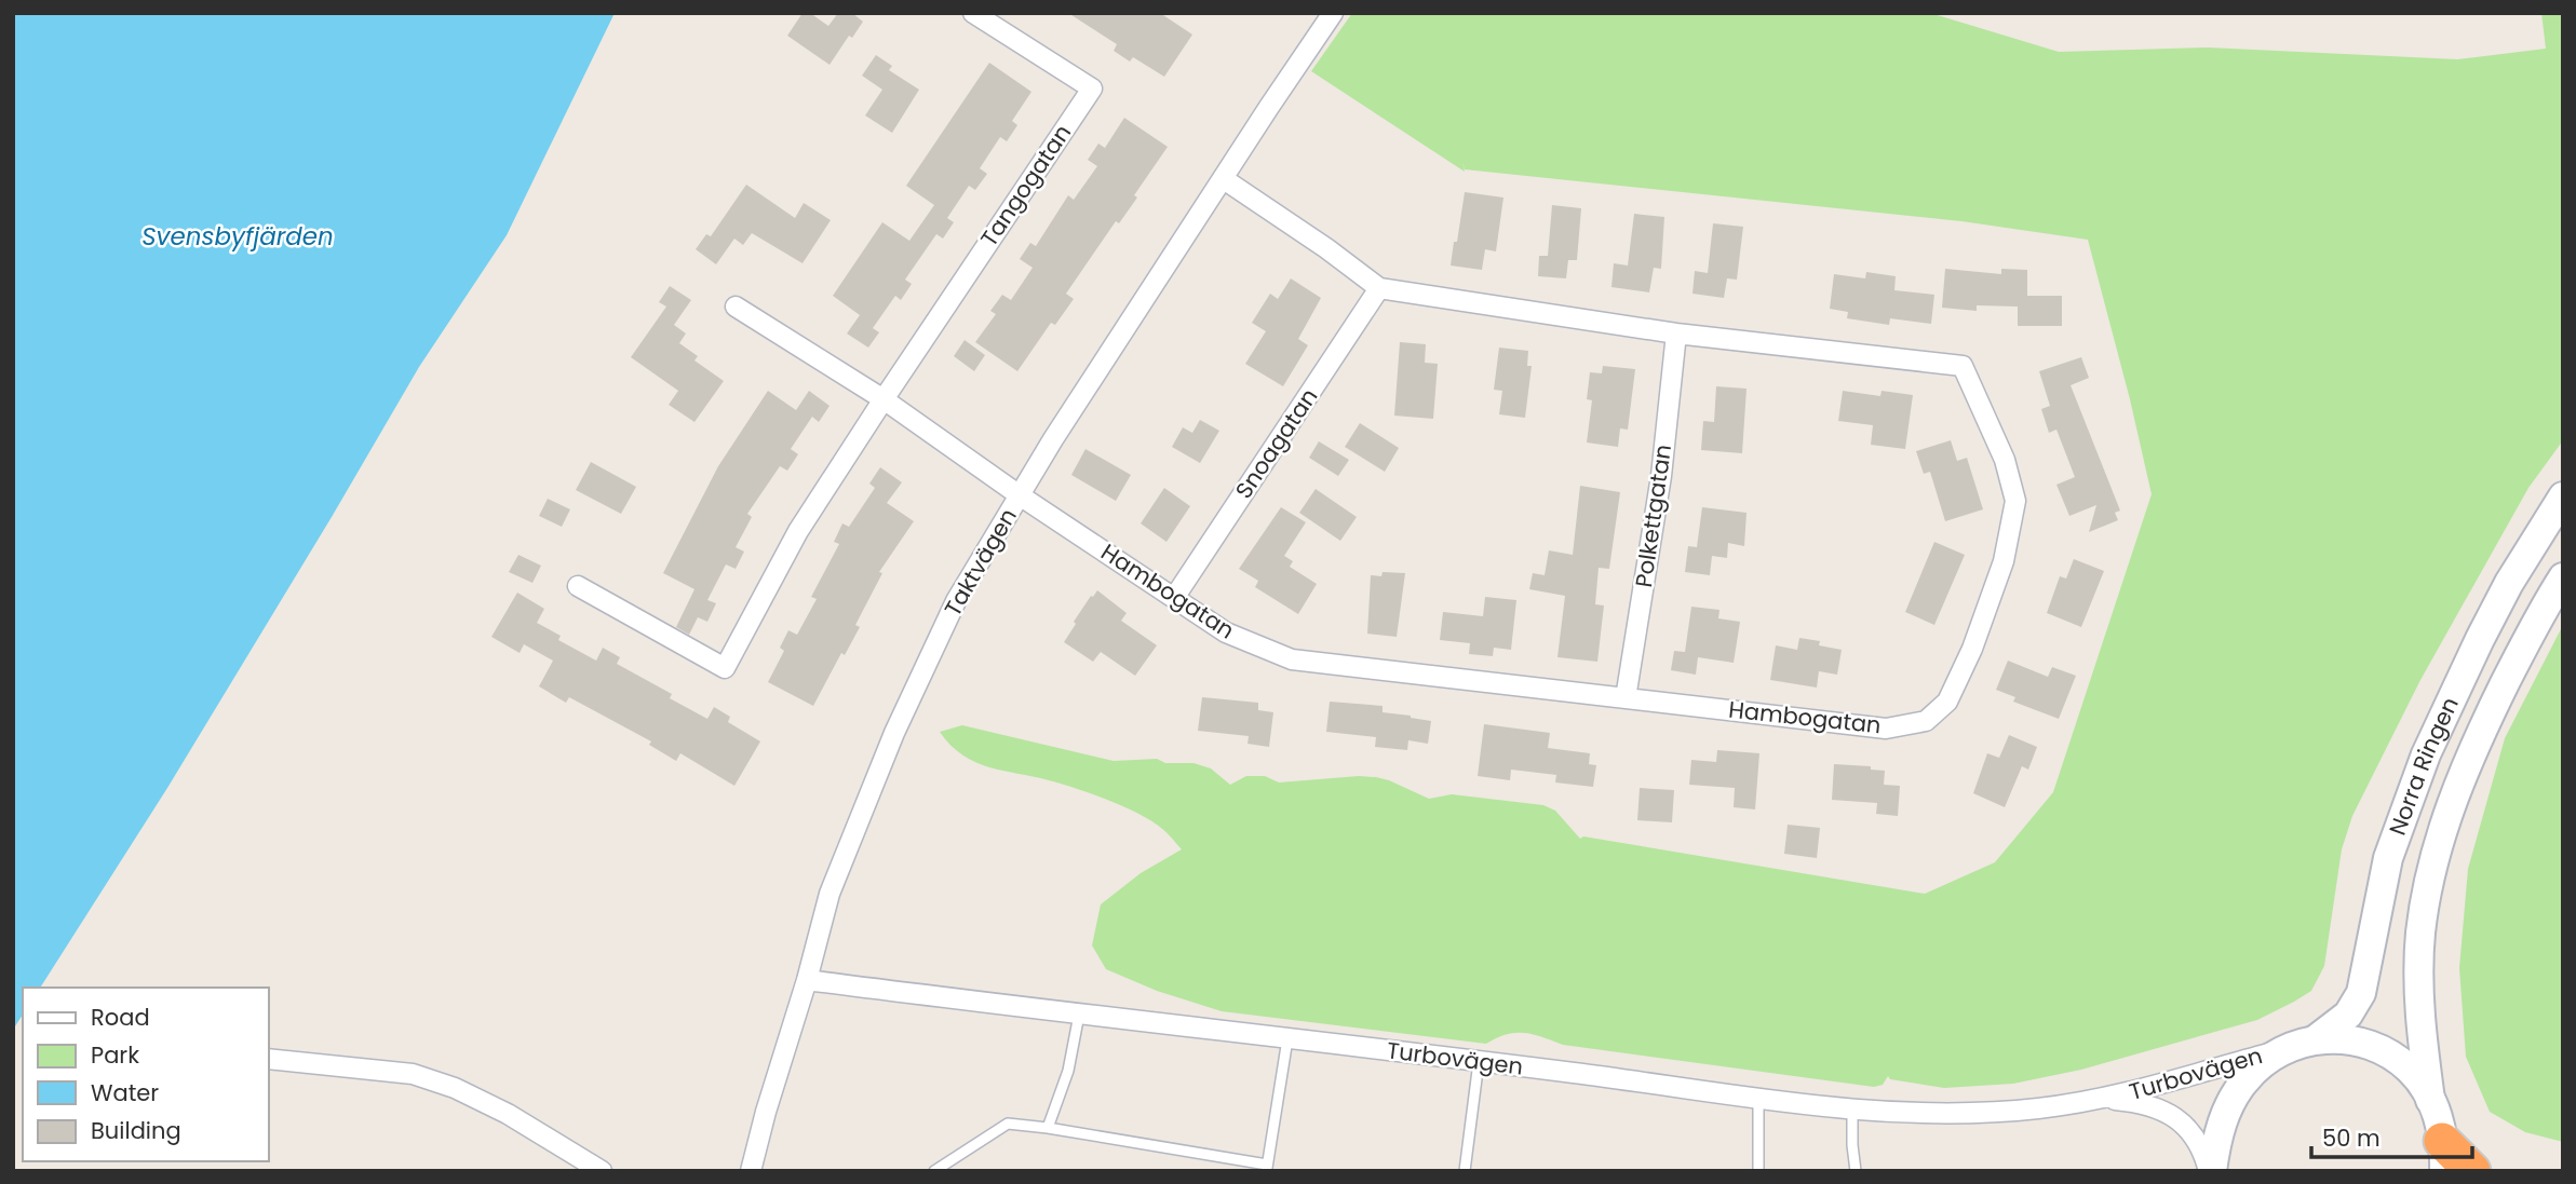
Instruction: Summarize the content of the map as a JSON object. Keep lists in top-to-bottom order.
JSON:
{
  "streets": {
    "main road": ["Norra Ringen"],
    "street": [
      "Tangogatan",
      "Snoagatan",
      "Polkettgatan",
      "Taktvägen",
      "Hambogatan",
      "Turbovägen"
    ]
  },
  "crossings": [
    ["Snoagatan", "Hambogatan"],
    ["Polkettgatan", "Hambogatan"],
    ["Taktvägen", "Hambogatan"],
    ["Taktvägen", "Turbovägen"]
  ],
  "water": ["Svensbyfjärden"],
  "legend": [
    "Road",
    "Park",
    "Water",
    "Building"
  ],
  "scale_bar": "50 m"
}
